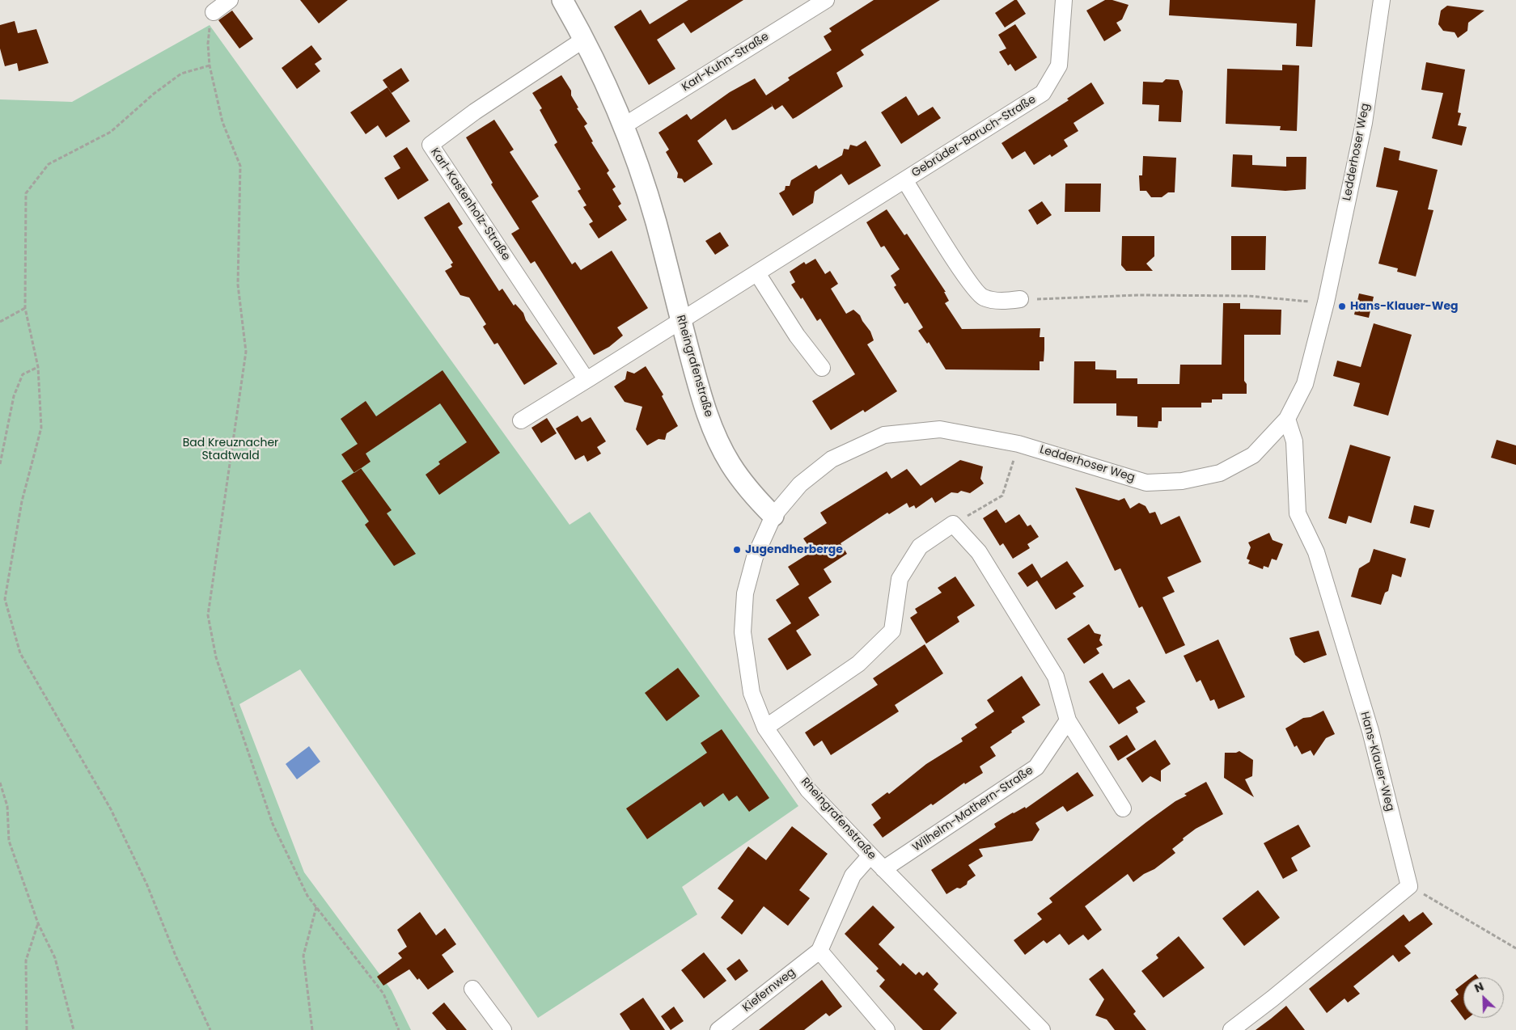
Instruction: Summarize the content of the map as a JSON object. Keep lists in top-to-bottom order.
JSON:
{
  "streets": {
    "street": [
      "Karl-Kuhn-Straße",
      "Gebrüder-Baruch-Straße",
      "Ledderhoser Weg",
      "Karl-Kastenholz-Straße",
      "Rheingrafenstraße",
      "Hans-Klauer-Weg",
      "Wilhelm-Mathern-Straße",
      "Kiefernweg"
    ]
  },
  "crossings": [
    ["Karl-Kuhn-Straße", "Rheingrafenstraße"],
    ["Gebrüder-Baruch-Straße", "Rheingrafenstraße"],
    ["Ledderhoser Weg", "Rheingrafenstraße"],
    ["Ledderhoser Weg", "Hans-Klauer-Weg"],
    ["Karl-Kastenholz-Straße", "Rheingrafenstraße"],
    ["Rheingrafenstraße", "Wilhelm-Mathern-Straße"],
    ["Rheingrafenstraße", "Kiefernweg"]
  ],
  "parks": ["Bad Kreuznacher Stadtwald"],
  "places": ["Hans-Klauer-Weg", "Jugendherberge"],
  "north": "top left"
}
